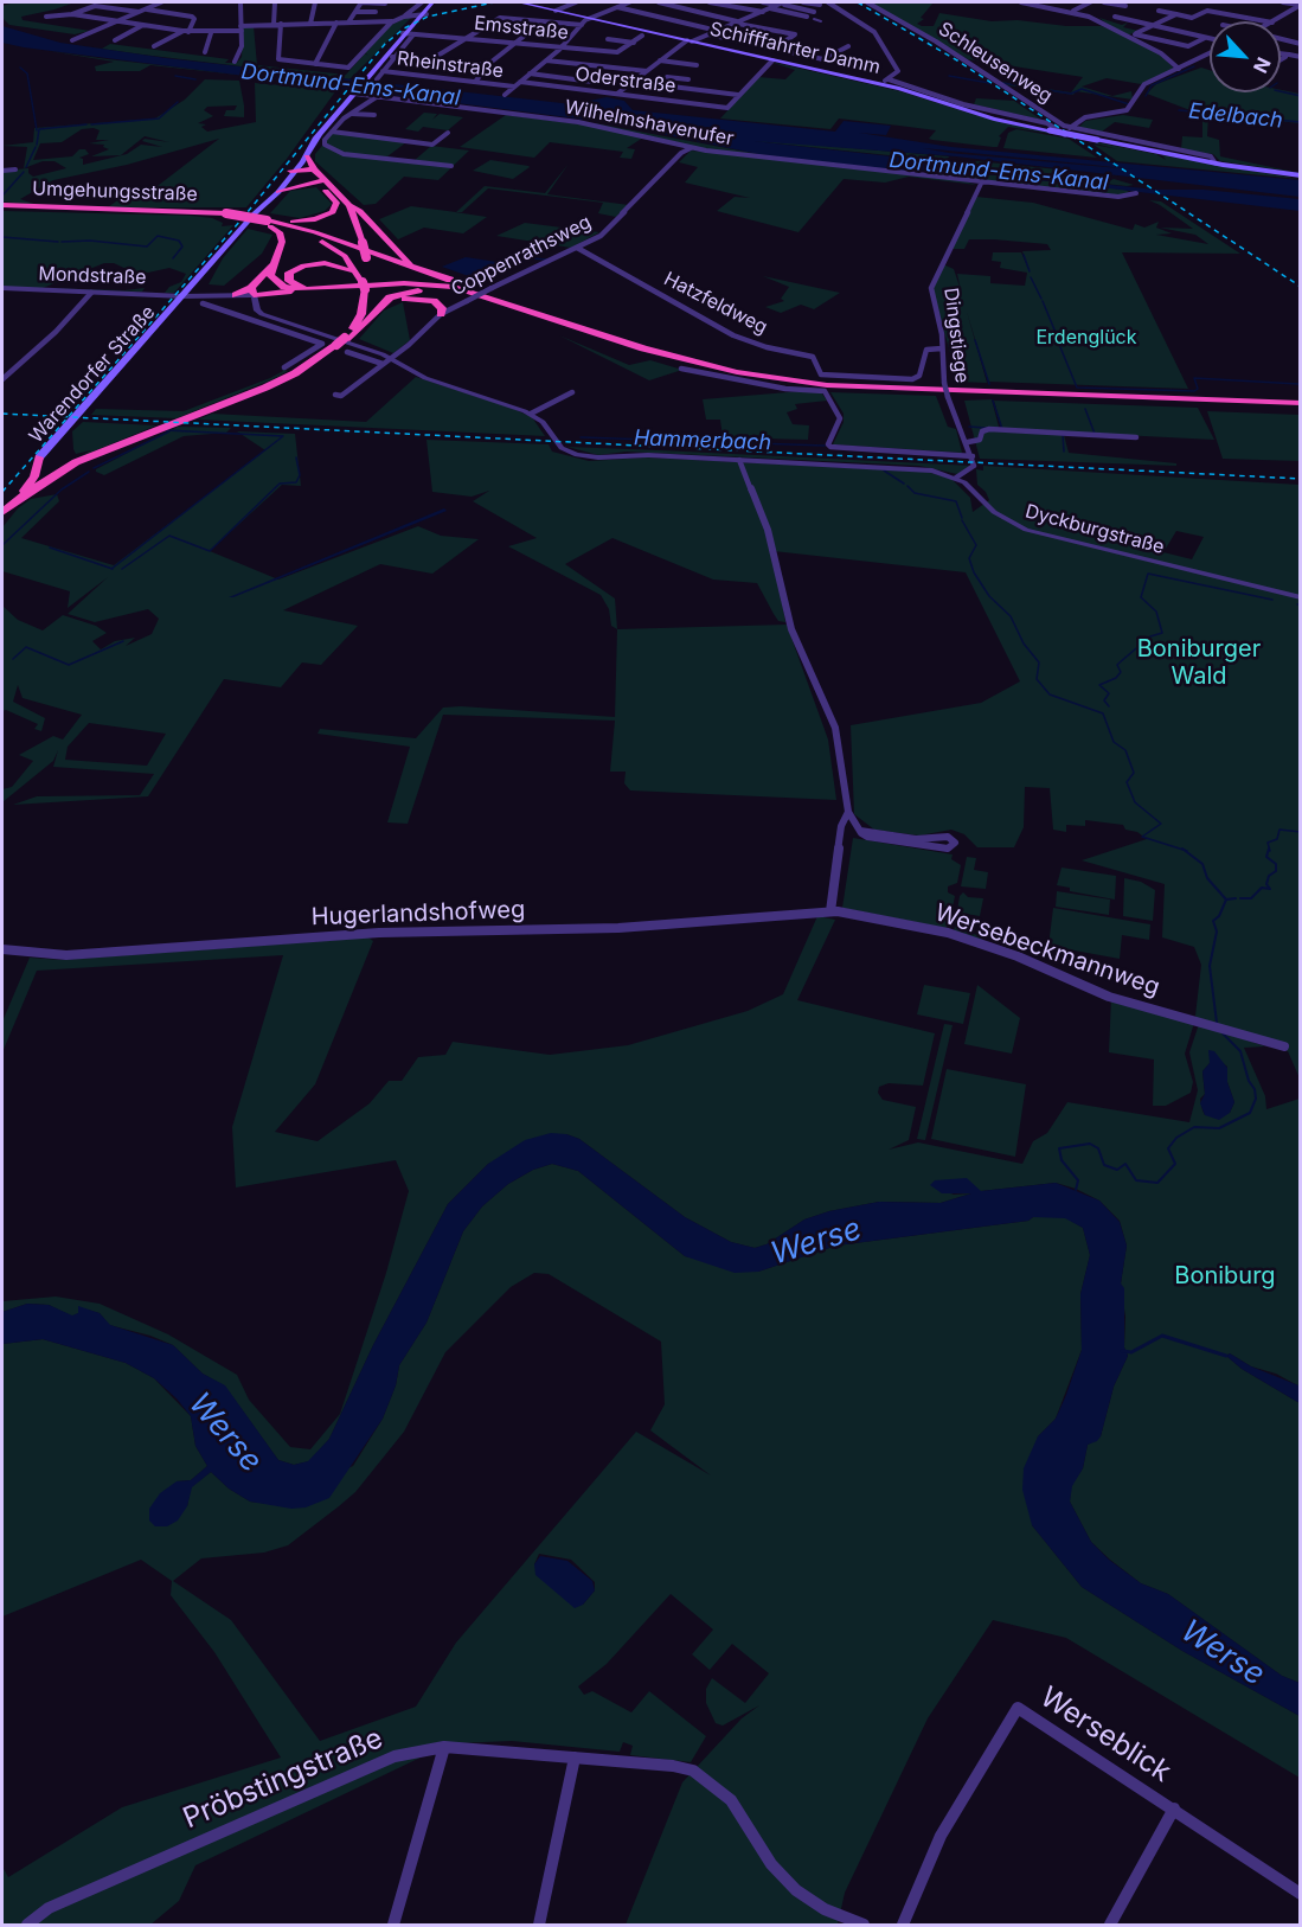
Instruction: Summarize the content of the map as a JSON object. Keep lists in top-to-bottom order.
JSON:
{
  "streets": {
    "highway": ["Umgehungsstraße"],
    "main road": ["Schifffahrter Damm", "Warendorfer Straße"],
    "street": [
      "Emsstraße",
      "Schleusenweg",
      "Rheinstraße",
      "Oderstraße",
      "Wilhelmshavenufer",
      "Coppenrathsweg",
      "Mondstraße",
      "Hatzfeldweg",
      "Dingstiege",
      "Dyckburgstraße",
      "Hugerlandshofweg",
      "Wersebeckmannweg",
      "Werseblick",
      "Pröbstingstraße"
    ]
  },
  "crossings": [
    ["Emsstraße", "Warendorfer Straße"],
    ["Schifffahrter Damm", "Schleusenweg"],
    ["Rheinstraße", "Warendorfer Straße"],
    ["Wilhelmshavenufer", "Coppenrathsweg"],
    ["Wilhelmshavenufer", "Dingstiege"],
    ["Wilhelmshavenufer", "Warendorfer Straße"],
    ["Coppenrathsweg", "Hatzfeldweg"],
    ["Coppenrathsweg", "Dyckburgstraße"],
    ["Mondstraße", "Warendorfer Straße"],
    ["Hatzfeldweg", "Dingstiege"],
    ["Hugerlandshofweg", "Wersebeckmannweg"]
  ],
  "water": [
    "Dortmund-Ems-Kanal",
    "Edelbach",
    "Hammerbach",
    "Werse"
  ],
  "parks": ["Erdenglück", "Boniburger Wald", "Boniburg"],
  "north": "bottom right"
}
